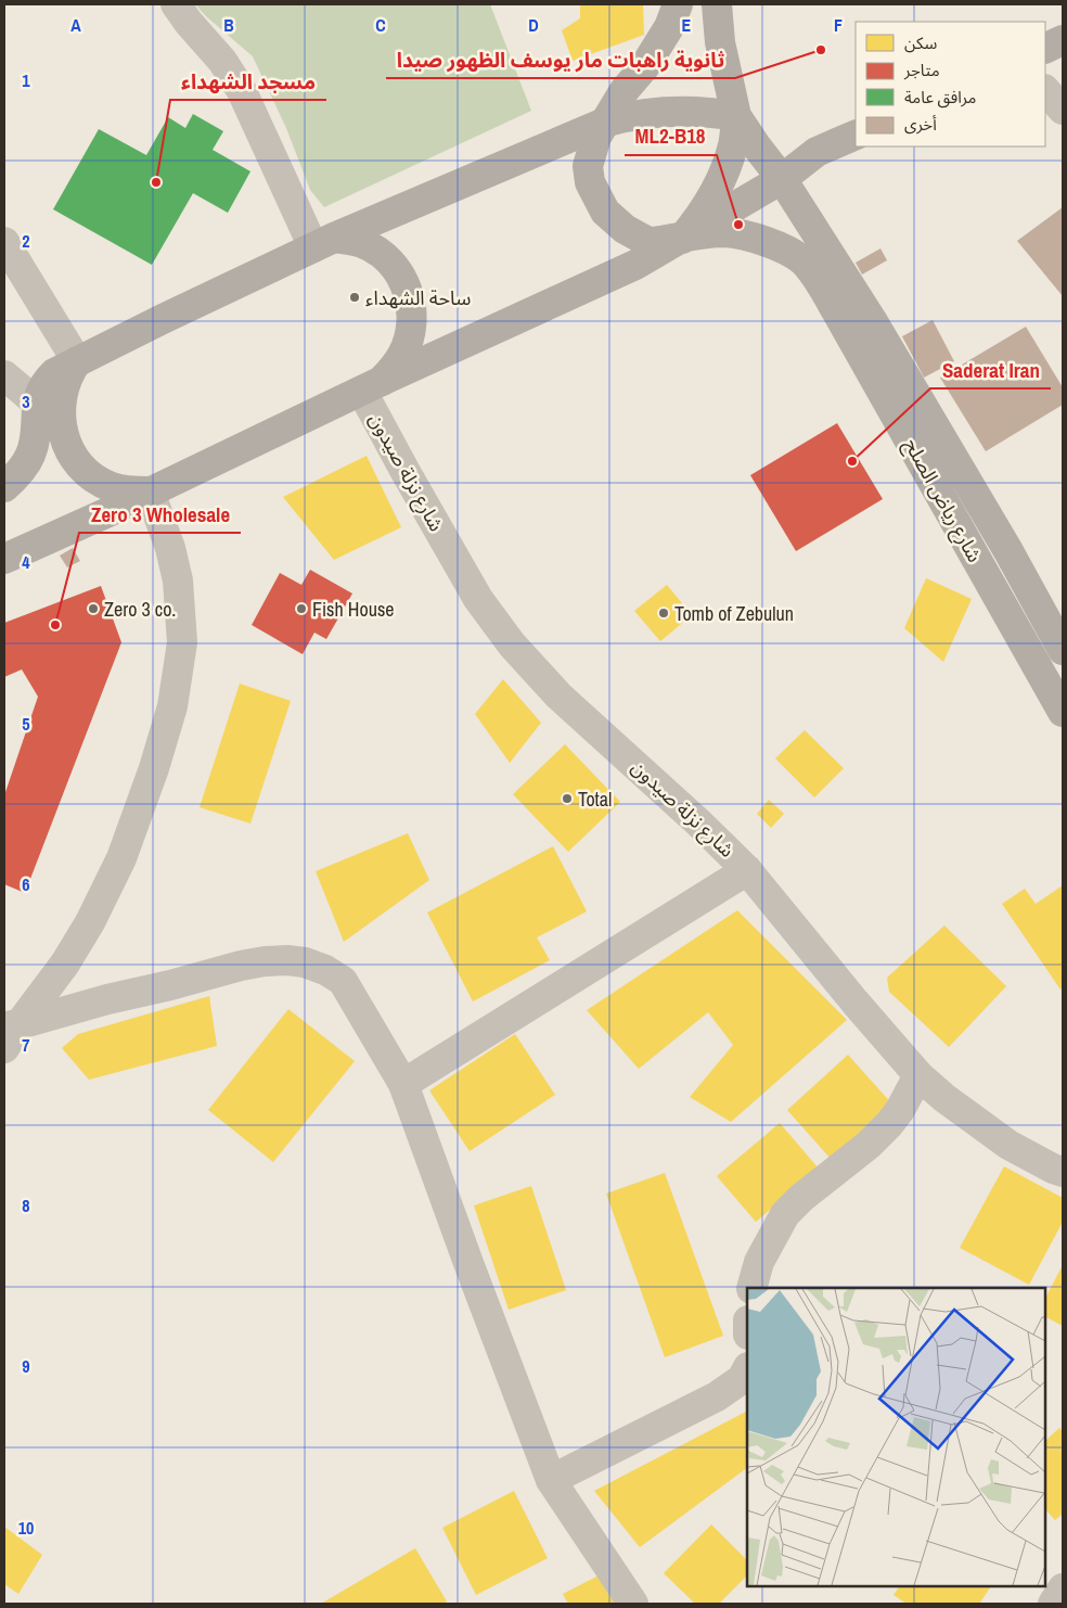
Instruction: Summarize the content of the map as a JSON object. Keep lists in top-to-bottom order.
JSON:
{
  "streets": {
    "main road": ["شارع رياض الصلح"],
    "street": ["شارع نزلة صيدون"]
  },
  "places": [
    "ثانوية راهبات مار يوسف الظهور صيدا",
    "مسجد الشهداء",
    "ML2-B18",
    "ساحة الشهداء",
    "Saderat Iran",
    "Zero 3 co.",
    "Fish House",
    "Tomb of Zebulun",
    "Zero 3 Wholesale",
    "Total"
  ],
  "legend": [
    "سكن",
    "متاجر",
    "مرافق عامة",
    "أخرى"
  ],
  "grid": {
    "columns": [
      "A",
      "B",
      "C",
      "D",
      "E",
      "F"
    ],
    "rows": [
      "1",
      "2",
      "3",
      "4",
      "5",
      "6",
      "7",
      "8",
      "9",
      "10"
    ]
  }
}
